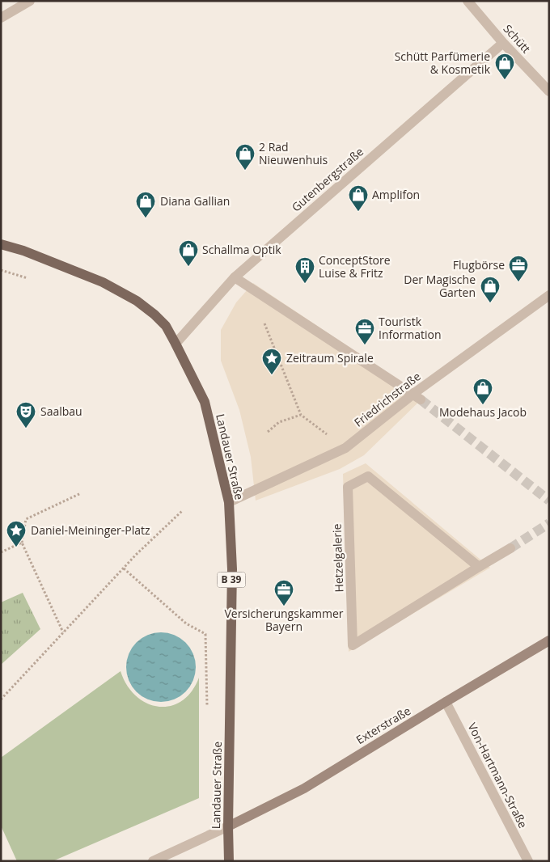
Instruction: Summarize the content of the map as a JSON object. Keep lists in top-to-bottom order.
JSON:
{
  "streets": {
    "main road": ["Landauer Straße", "B 39", "Exterstraße"],
    "street": [
      "Schütt",
      "Gutenbergstraße",
      "Friedrichstraße",
      "Hetzelgalerie",
      "Von-Hartmann-Straße"
    ]
  },
  "crossings": [
    ["Schütt", "Gutenbergstraße"],
    ["Gutenbergstraße", "Landauer Straße"],
    ["Friedrichstraße", "Landauer Straße"],
    ["Landauer Straße", "Exterstraße"],
    ["Exterstraße", "Von-Hartmann-Straße"]
  ],
  "places": {
    "shop": [
      "Schütt Parfümerie & Kosmetik",
      "2 Rad Nieuwenhuis",
      "Amplifon",
      "Diana Gallian",
      "Schallma Optik",
      "Der Magische Garten",
      "Modehaus Jacob"
    ],
    "office": ["Flugbörse", "Touristk Information", "Versicherungskammer Bayern"],
    "building": ["ConceptStore Luise & Fritz"],
    "place": ["Zeitraum Spirale", "Daniel-Meininger-Platz"],
    "theatre": ["Saalbau"]
  }
}
